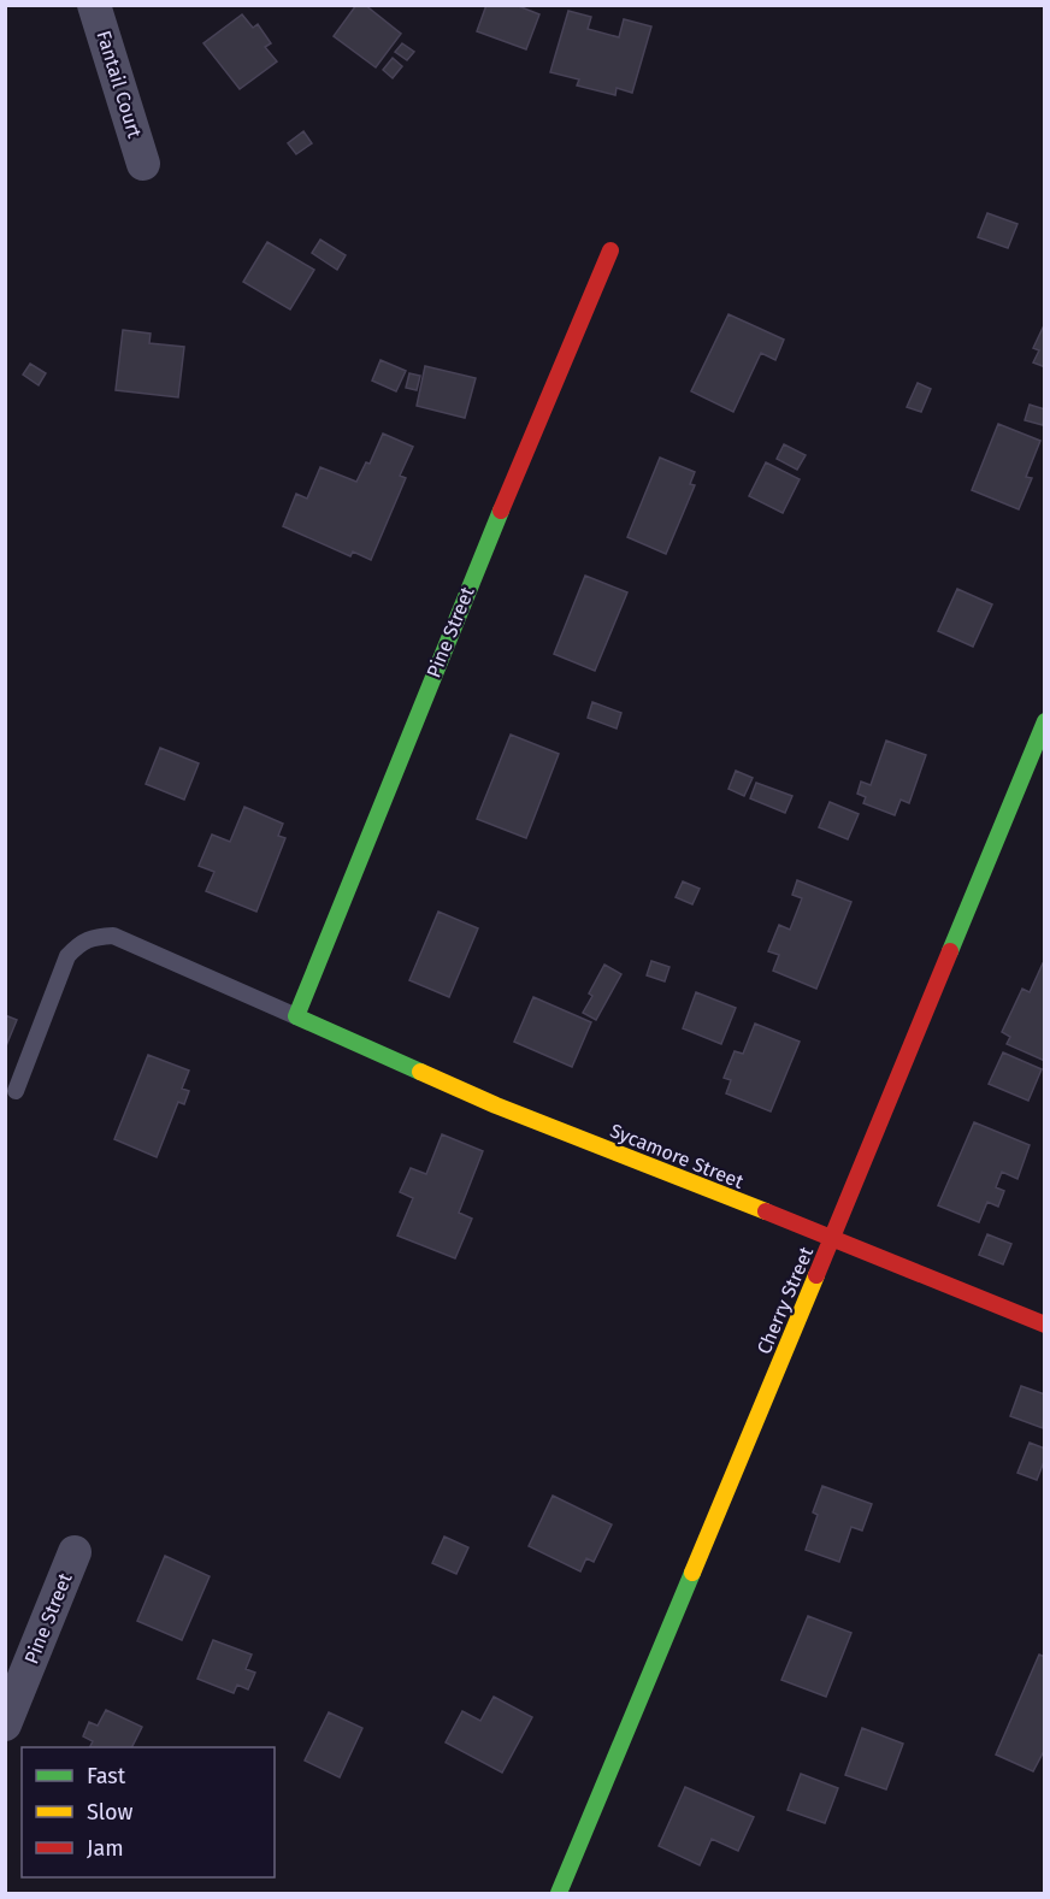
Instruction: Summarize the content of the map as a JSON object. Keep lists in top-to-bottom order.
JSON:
{
  "streets": {
    "street": [
      "Fantail Court",
      "Pine Street",
      "Sycamore Street",
      "Cherry Street"
    ]
  },
  "crossings": [
    ["Pine Street", "Sycamore Street"],
    ["Sycamore Street", "Cherry Street"]
  ],
  "legend": ["Fast", "Slow", "Jam"]
}
